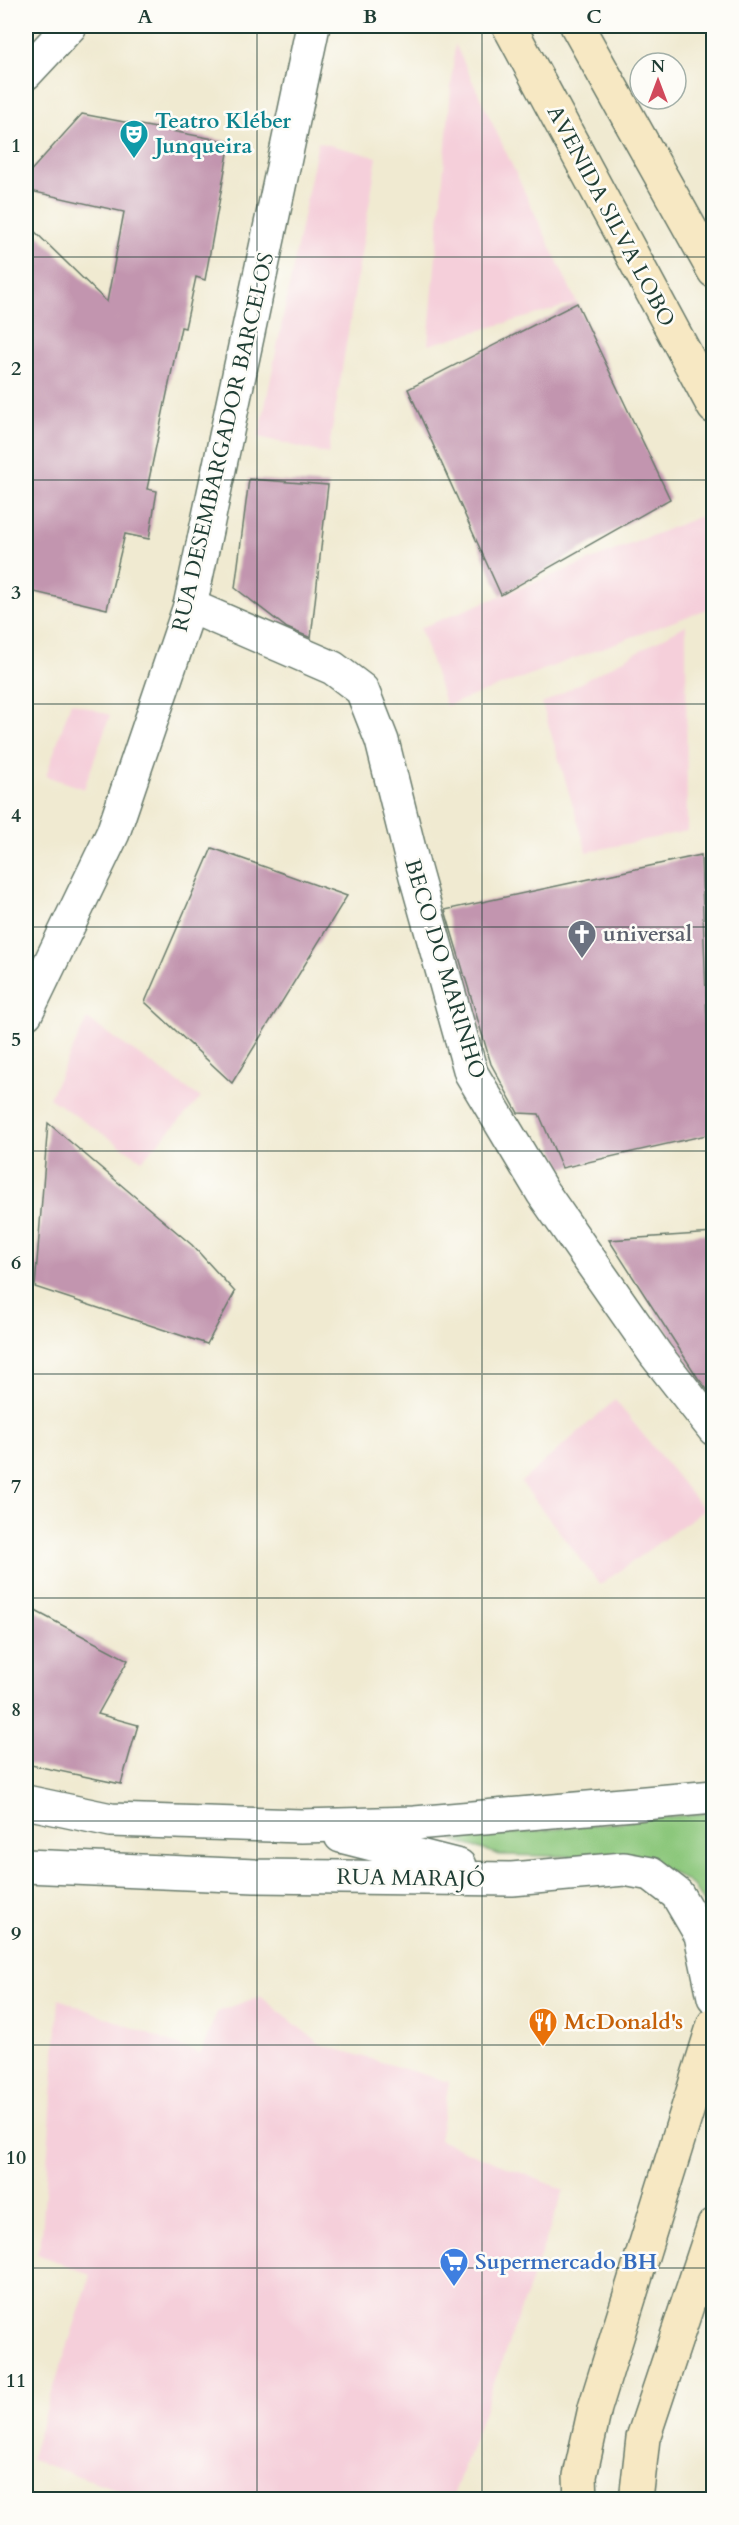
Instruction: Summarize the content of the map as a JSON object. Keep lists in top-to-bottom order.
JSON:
{
  "streets": {
    "main road": ["AVENIDA SILVA LOBO"],
    "street": ["RUA DESEMBARGADOR BARCELOS", "BECO DO MARINHO", "RUA MARAJÓ"]
  },
  "crossings": [
    ["RUA DESEMBARGADOR BARCELOS", "BECO DO MARINHO"]
  ],
  "places": {
    "theatre": ["Teatro Kléber Junqueira"],
    "church": ["universal"],
    "restaurant": ["McDonald's"],
    "supermarket": ["Supermercado BH"]
  },
  "north": "top",
  "grid": {
    "columns": ["A", "B", "C"],
    "rows": [
      "1",
      "2",
      "3",
      "4",
      "5",
      "6",
      "7",
      "8",
      "9",
      "10",
      "11"
    ]
  }
}
